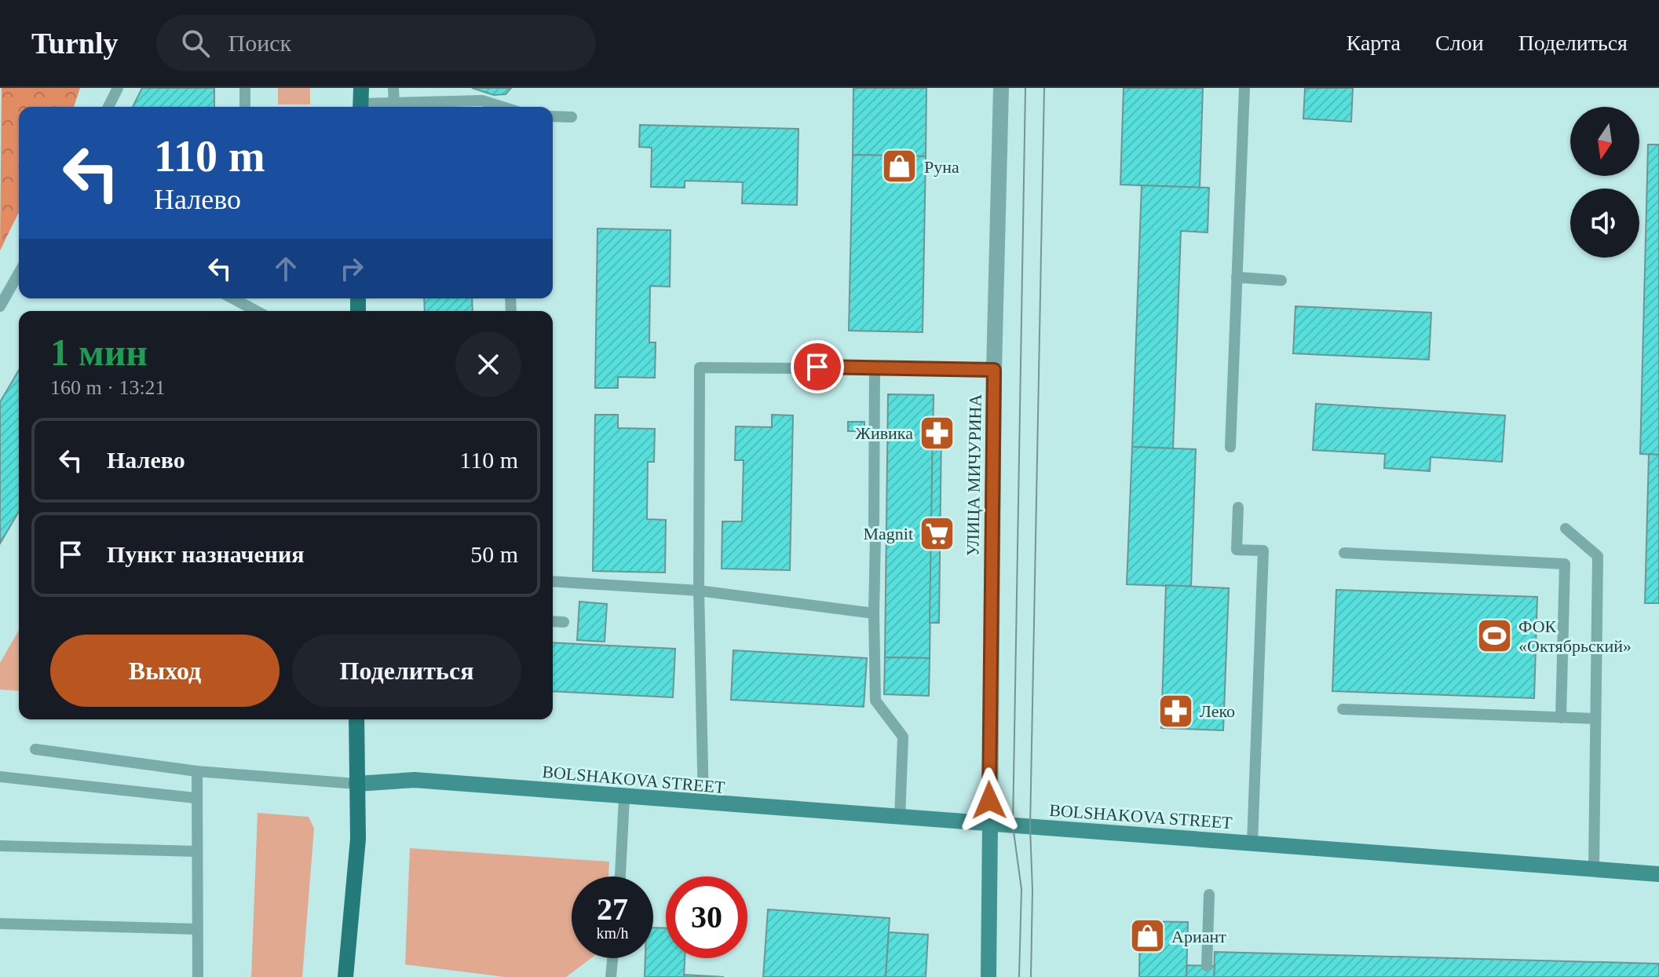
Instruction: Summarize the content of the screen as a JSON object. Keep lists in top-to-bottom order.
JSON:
{
  "streets": {
    "street": ["УЛИЦА МИЧУРИНА", "BOLSHAKOVA STREET"]
  },
  "crossings": [
    ["УЛИЦА МИЧУРИНА", "BOLSHAKOVA STREET"]
  ],
  "places": {
    "shop": ["Руна", "Ариант"],
    "pharmacy": ["Живика", "Леко"],
    "supermarket": ["Magnit"],
    "sports": ["ФОК «Октябрьский»"]
  },
  "north": "bottom",
  "page": {
    "header": "Turnly",
    "search": "Поиск",
    "nav": ["Карта", "Слои", "Поделиться"],
    "turn": ["110 m", "Налево"],
    "heading": ["1 мин", "160 m · 13:21"],
    "list": [
      {
        "name": "Налево",
        "value": "110 m"
      },
      {
        "name": "Пункт назначения",
        "value": "50 m"
      }
    ],
    "buttons": ["Выход", "Поделиться"],
    "speed": "27 km/h",
    "limit": "30"
  }
}
